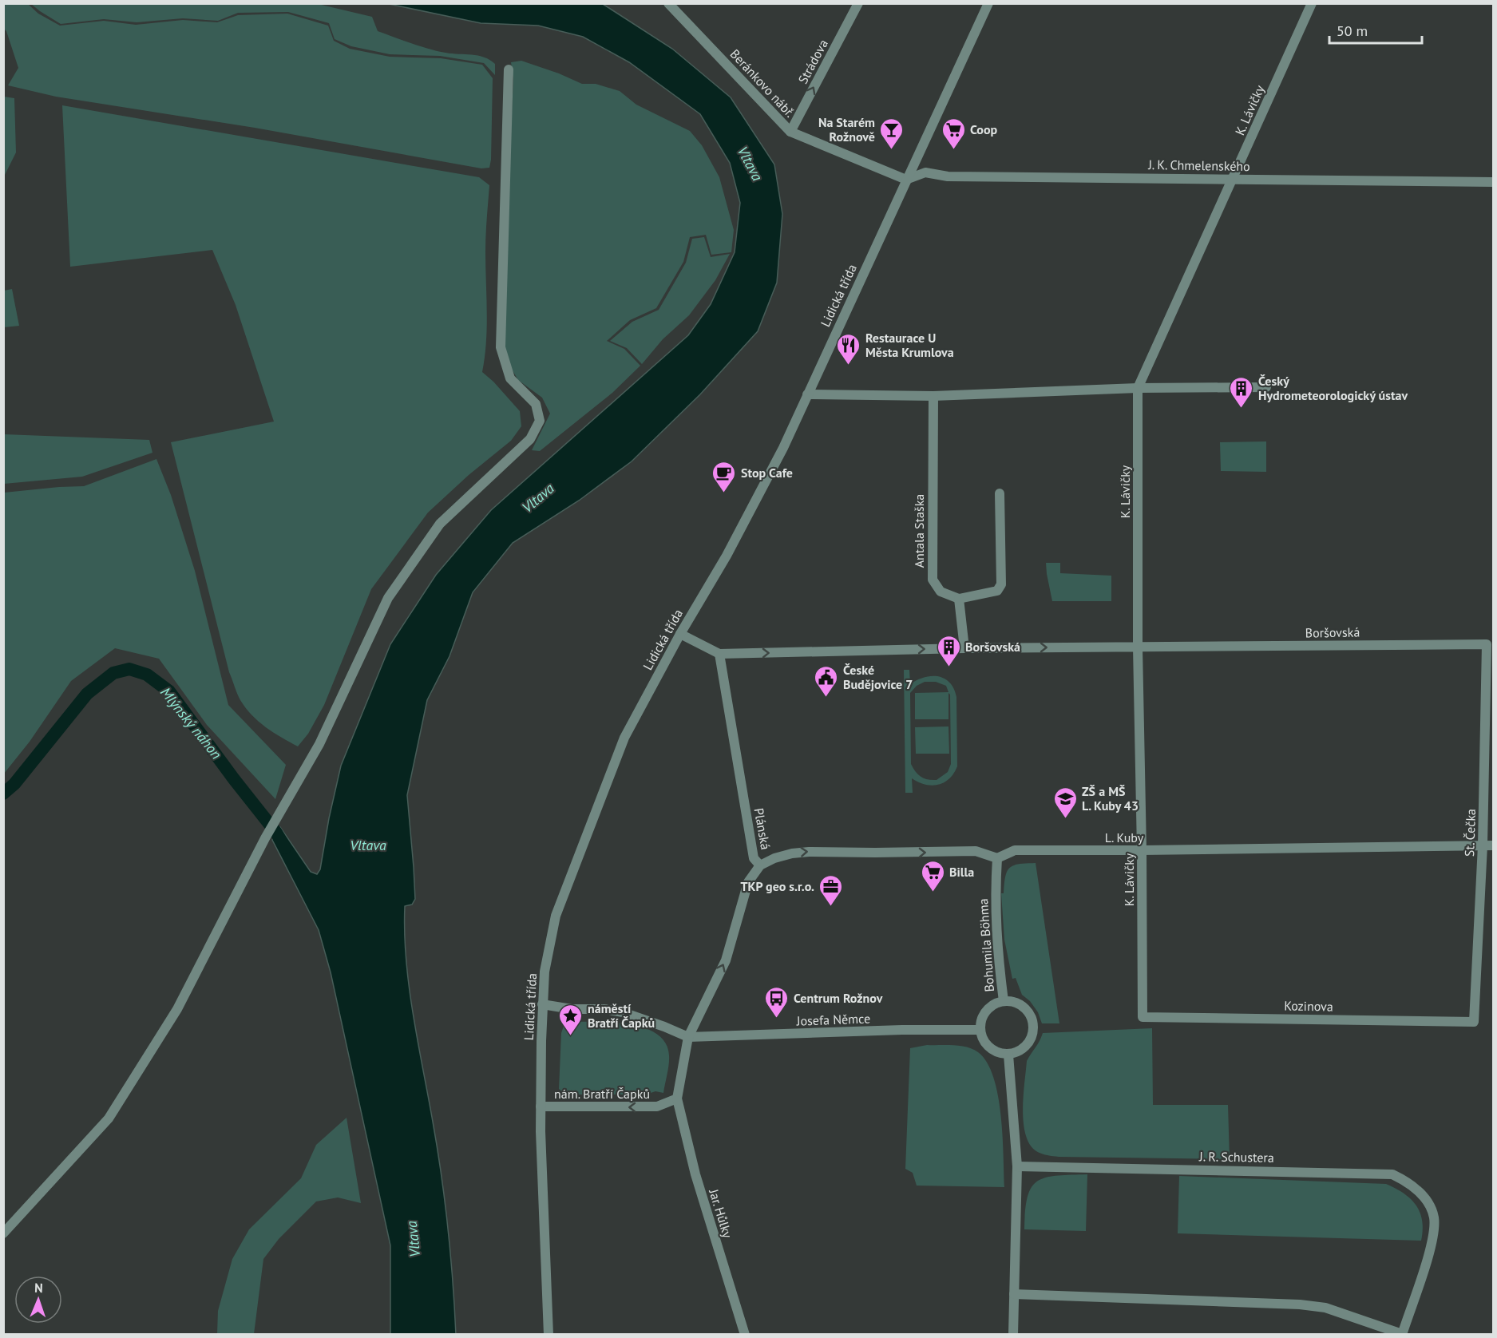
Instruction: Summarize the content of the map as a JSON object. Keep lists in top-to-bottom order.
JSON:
{
  "streets": {
    "street": [
      "Strádova",
      "Beránkovo nábř.",
      "K. Lávičky",
      "J. K. Chmelenského",
      "Lidická třída",
      "Antala Staška",
      "Boršovská",
      "Plánská",
      "St. Čečka",
      "L. Kuby",
      "Bohumila Böhma",
      "Kozinova",
      "Josefa Němce",
      "nám. Bratří Čapků",
      "J. R. Schustera",
      "Jar. Hůlky"
    ]
  },
  "crossings": [
    ["Strádova", "Beránkovo nábř."],
    ["Beránkovo nábř.", "J. K. Chmelenského"],
    ["Beránkovo nábř.", "Lidická třída"],
    ["K. Lávičky", "J. K. Chmelenského"],
    ["K. Lávičky", "Boršovská"],
    ["K. Lávičky", "L. Kuby"],
    ["K. Lávičky", "Kozinova"],
    ["J. K. Chmelenského", "Lidická třída"],
    ["Lidická třída", "nám. Bratří Čapků"],
    ["Boršovská", "Plánská"],
    ["Boršovská", "St. Čečka"],
    ["Plánská", "Josefa Němce"],
    ["St. Čečka", "L. Kuby"],
    ["St. Čečka", "Kozinova"],
    ["L. Kuby", "Bohumila Böhma"],
    ["Bohumila Böhma", "Josefa Němce"],
    ["nám. Bratří Čapků", "Jar. Hůlky"]
  ],
  "one_way": [
    "Strádova",
    "Boršovská",
    "Plánská",
    "nám. Bratří Čapků"
  ],
  "water": ["Vltava", "Mlýnský náhon"],
  "places": {
    "bar": ["Na Starém Rožnově"],
    "supermarket": ["Coop", "Billa"],
    "restaurant": ["Restaurace U Města Krumlova"],
    "building": ["Český Hydrometeorologický ústav", "Boršovská"],
    "cafe": ["Stop Cafe"],
    "public building": ["České Budějovice 7"],
    "school or university": ["ZŠ a MŠ L. Kuby 43"],
    "office": ["TKP geo s.r.o."],
    "bus stop": ["Centrum Rožnov"],
    "place": ["náměstí Bratří Čapků"]
  },
  "scale_bar": "50 m",
  "north": "top"
}
